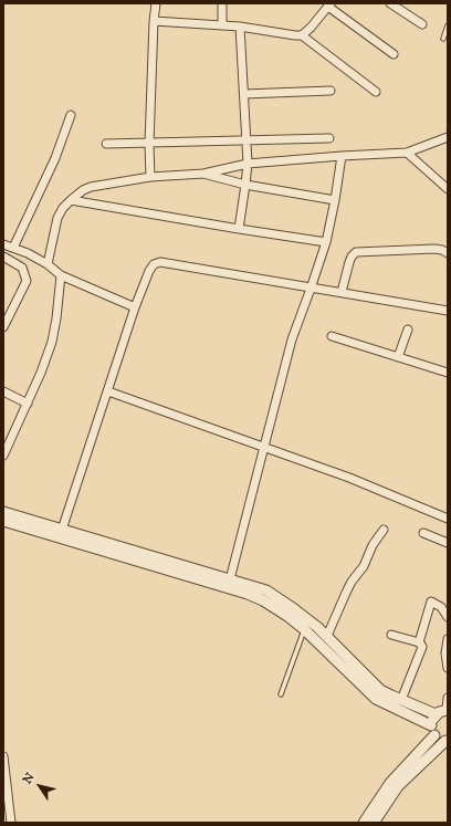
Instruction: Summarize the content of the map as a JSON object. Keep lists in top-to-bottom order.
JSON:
{
  "north": "top left"
}
